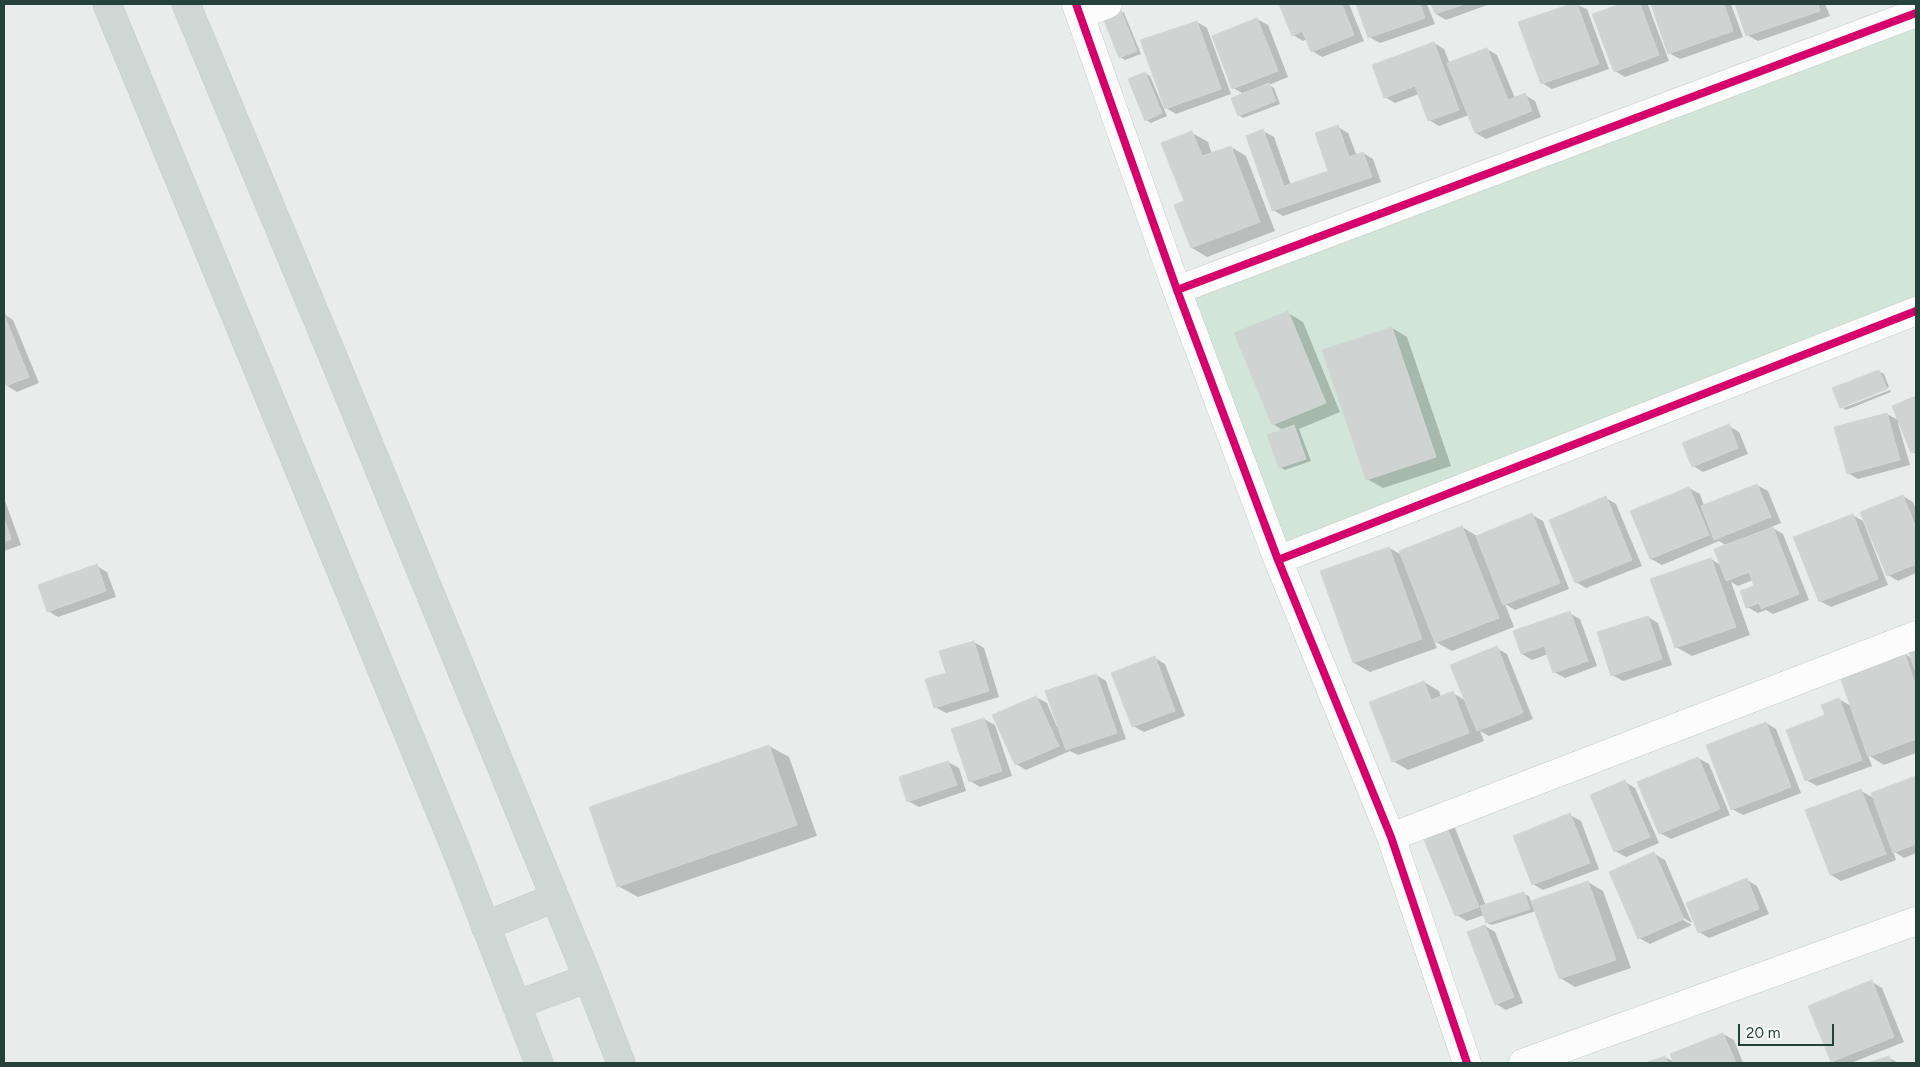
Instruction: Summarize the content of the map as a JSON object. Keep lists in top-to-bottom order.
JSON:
{
  "scale_bar": "20 m"
}
